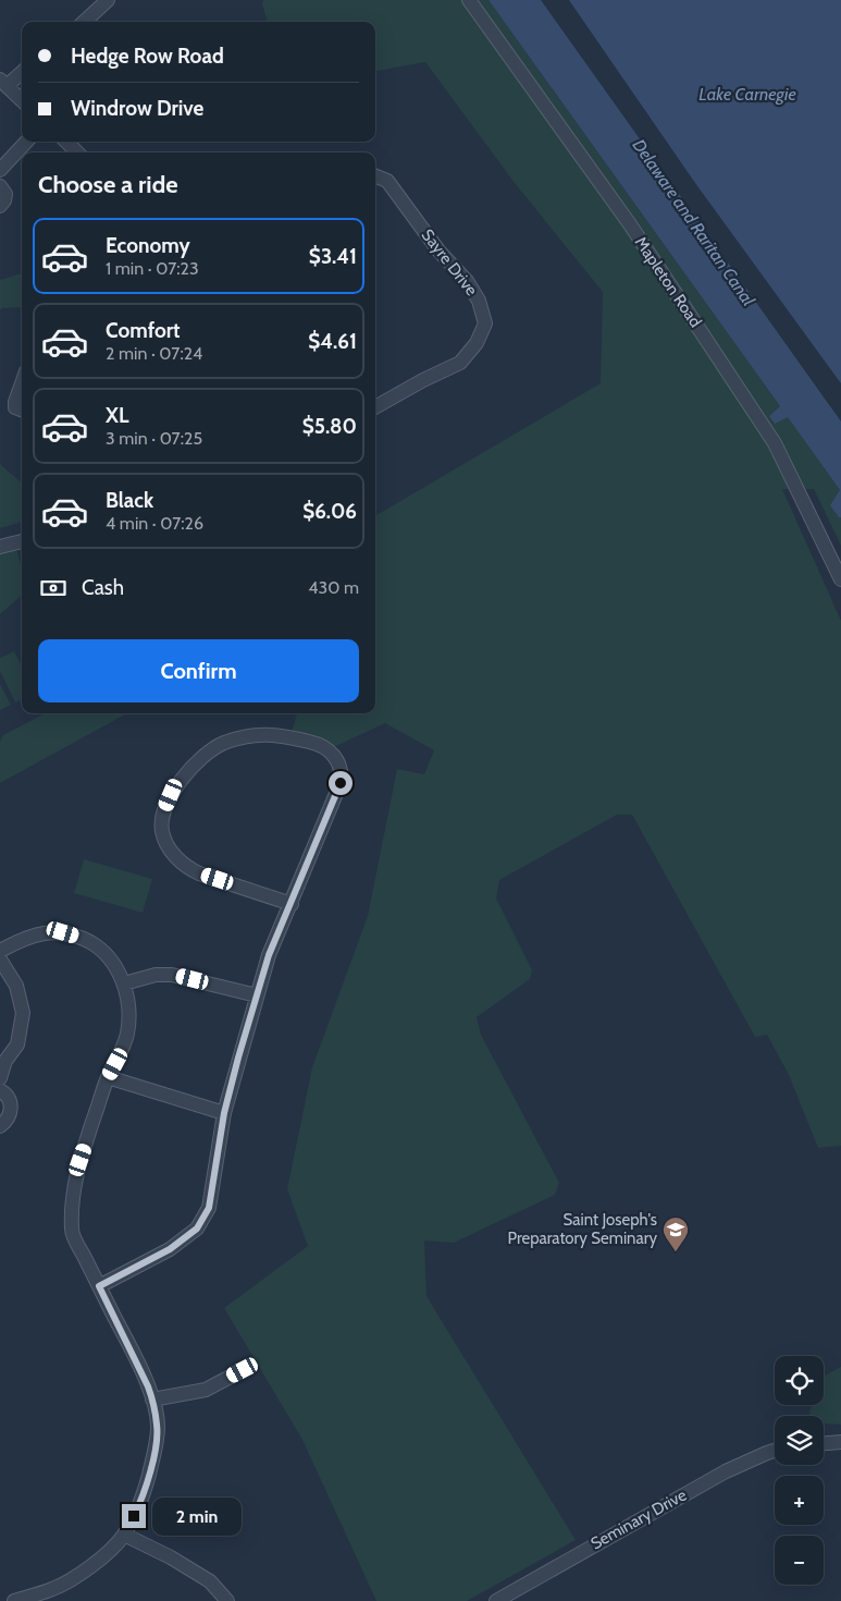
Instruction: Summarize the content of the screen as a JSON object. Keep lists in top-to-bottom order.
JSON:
{
  "streets": {
    "street": ["Sayre Drive", "Mapleton Road", "Seminary Drive"]
  },
  "water": ["Lake Carnegie", "Delaware and Raritan Canal"],
  "places": {
    "school or university": ["Saint Joseph's Preparatory Seminary"]
  },
  "page": {
    "banner": ["Hedge Row Road", "Windrow Drive"],
    "heading": "Choose a ride",
    "list": [
      {
        "name": "Economy",
        "note": "1 min · 07:23",
        "value": "$3.41"
      },
      {
        "name": "Comfort",
        "note": "2 min · 07:24",
        "value": "$4.61"
      },
      {
        "name": "XL",
        "note": "3 min · 07:25",
        "value": "$5.80"
      },
      {
        "name": "Black",
        "note": "4 min · 07:26",
        "value": "$6.06"
      }
    ],
    "pay": ["Cash", "430 m"],
    "buttons": "Confirm",
    "map_buttons": ["+", "−"],
    "bubble": "2 min"
  }
}
